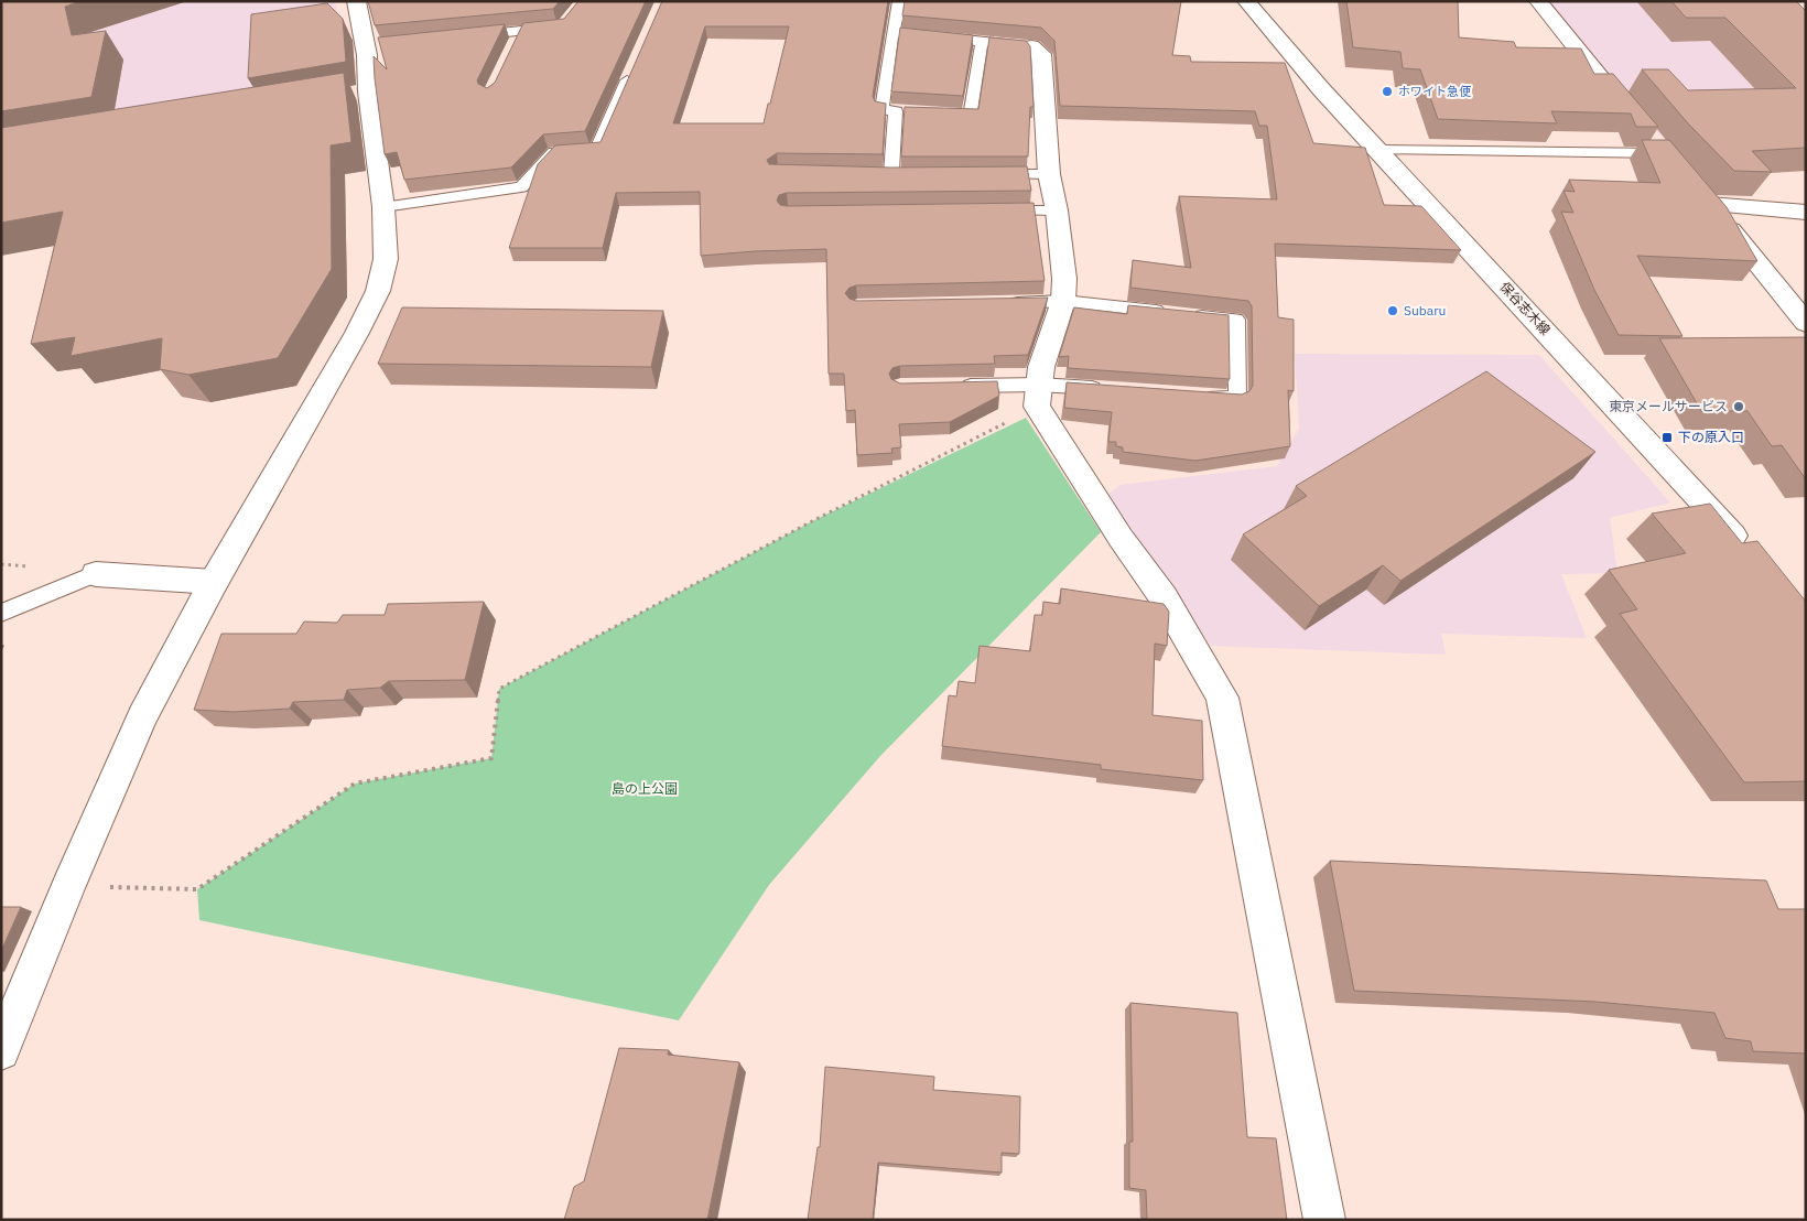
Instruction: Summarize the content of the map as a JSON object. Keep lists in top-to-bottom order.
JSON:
{
  "streets": {
    "street": ["保谷志木線"]
  },
  "parks": ["島の上公園"],
  "places": {
    "other": ["ホワイト急便", "Subaru", "東京メールサービス"],
    "transit": ["下の原入口"]
  }
}
